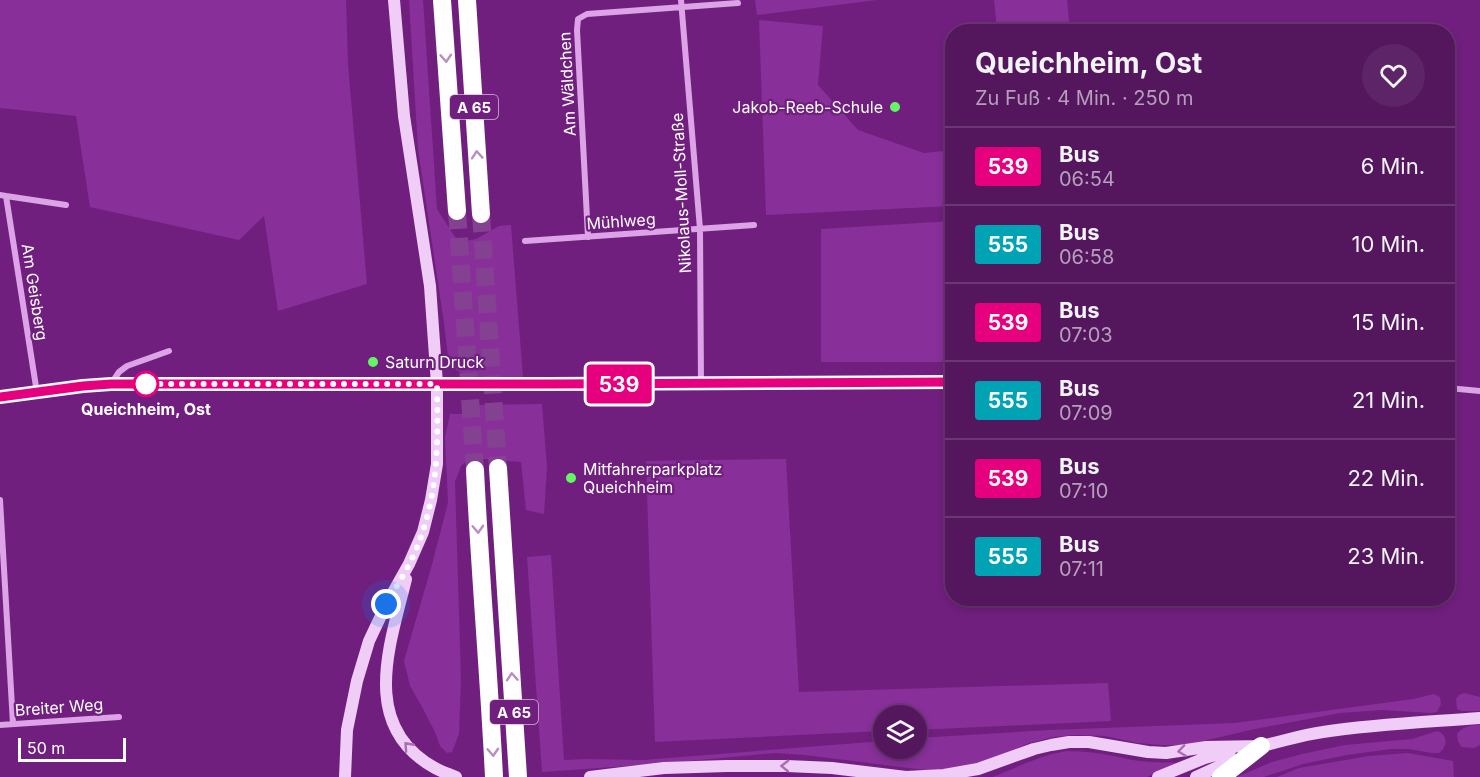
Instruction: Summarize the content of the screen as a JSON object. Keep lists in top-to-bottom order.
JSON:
{
  "streets": {
    "highway": ["A 65"],
    "street": [
      "Am Wäldchen",
      "Nikolaus-Moll-Straße",
      "Mühlweg",
      "Am Geisberg",
      "Breiter Weg"
    ]
  },
  "crossings": [
    ["Am Wäldchen", "Nikolaus-Moll-Straße"],
    ["Am Wäldchen", "Mühlweg"],
    ["Nikolaus-Moll-Straße", "Mühlweg"]
  ],
  "places": [
    "Jakob-Reeb-Schule",
    "Saturn Druck",
    "Queichheim, Ost",
    "Mitfahrerparkplatz Queichheim"
  ],
  "lines": ["bus line 539"],
  "scale_bar": "50 m",
  "page": {
    "on_map": "539",
    "heading": ["Queichheim, Ost", "Zu Fuß · 4 Min. · 250 m"],
    "list": [
      {
        "mark": "539",
        "name": "Bus",
        "note": "06:54",
        "value": "6 Min."
      },
      {
        "mark": "555",
        "name": "Bus",
        "note": "06:58",
        "value": "10 Min."
      },
      {
        "mark": "539",
        "name": "Bus",
        "note": "07:03",
        "value": "15 Min."
      },
      {
        "mark": "555",
        "name": "Bus",
        "note": "07:09",
        "value": "21 Min."
      },
      {
        "mark": "539",
        "name": "Bus",
        "note": "07:10",
        "value": "22 Min."
      },
      {
        "mark": "555",
        "name": "Bus",
        "note": "07:11",
        "value": "23 Min."
      }
    ],
    "scale": "50 m"
  }
}
